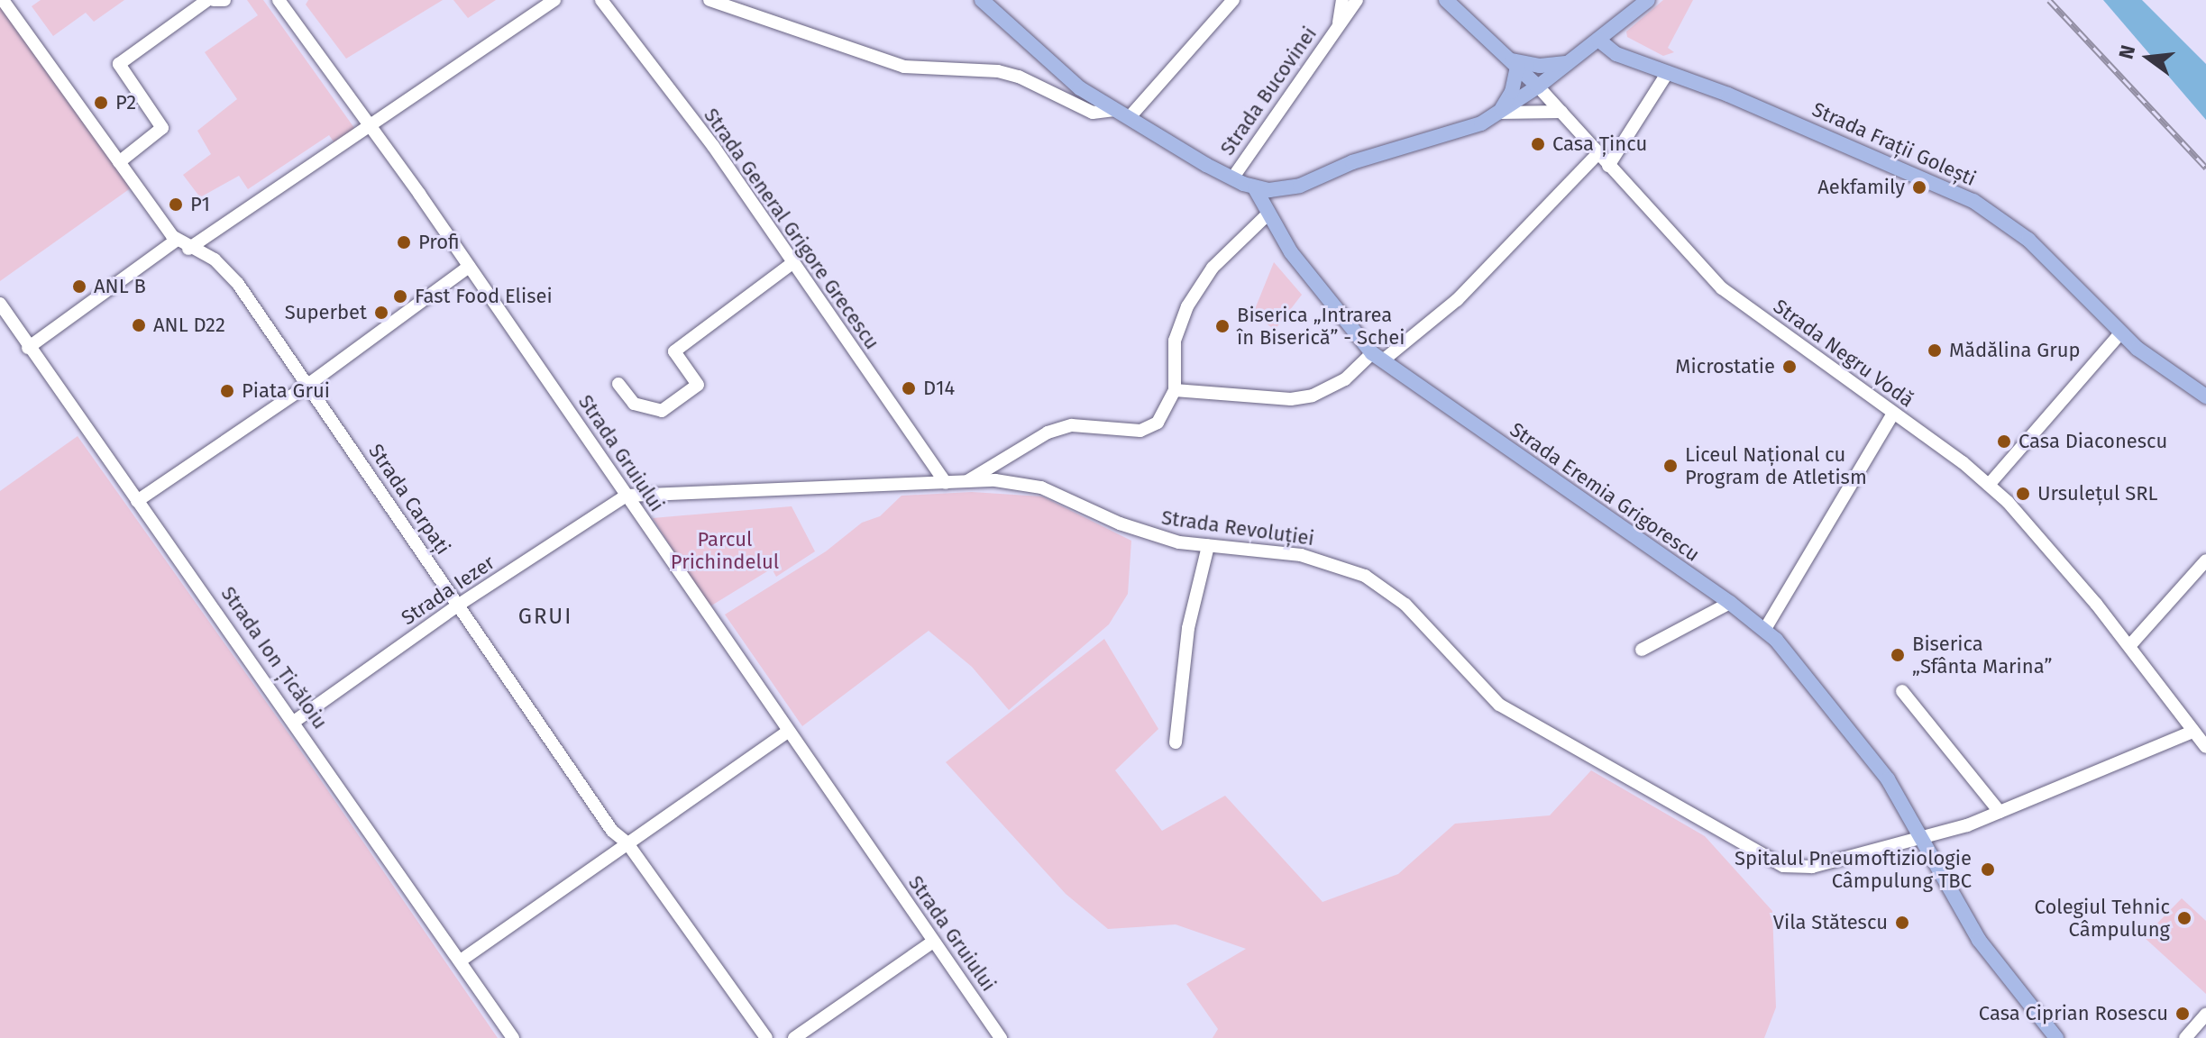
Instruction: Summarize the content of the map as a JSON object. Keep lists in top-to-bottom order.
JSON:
{
  "streets": {
    "main road": ["Strada Frații Golești", "Strada Negru Vodă", "Strada Eremia Grigorescu"],
    "street": [
      "Strada Bucovinei",
      "Strada General Grigore Grecescu",
      "Strada Gruiului",
      "Strada Carpați",
      "Strada Revoluției",
      "Strada Iezer",
      "Strada Ion Țicăloiu"
    ]
  },
  "crossings": [
    ["Strada General Grigore Grecescu", "Strada Revoluției"],
    ["Strada Negru Vodă", "Strada Revoluției"],
    ["Strada Gruiului", "Strada Revoluției"],
    ["Strada Gruiului", "Strada Iezer"],
    ["Strada Eremia Grigorescu", "Strada Revoluției"],
    ["Strada Carpați", "Strada Iezer"],
    ["Strada Revoluției", "Strada Iezer"],
    ["Strada Iezer", "Strada Ion Țicăloiu"]
  ],
  "districts": ["GRUI"],
  "parks": ["Parcul Prichindelul"],
  "places": [
    "P2",
    "Casa Țincu",
    "Aekfamily",
    "P1",
    "Profi",
    "ANL B",
    "Fast Food Elisei",
    "Superbet",
    "ANL D22",
    "Biserica „Intrarea în Biserică” - Schei",
    "Mădălina Grup",
    "Microstatie",
    "D14",
    "Piata Grui",
    "Casa Diaconescu",
    "Liceul Național cu Program de Atletism",
    "Ursulețul SRL",
    "Biserica „Sfânta Marina”",
    "Spitalul Pneumoftiziologie Câmpulung TBC",
    "Colegiul Tehnic Câmpulung",
    "Vila Stătescu",
    "Casa Ciprian Rosescu"
  ],
  "north": "left"
}
